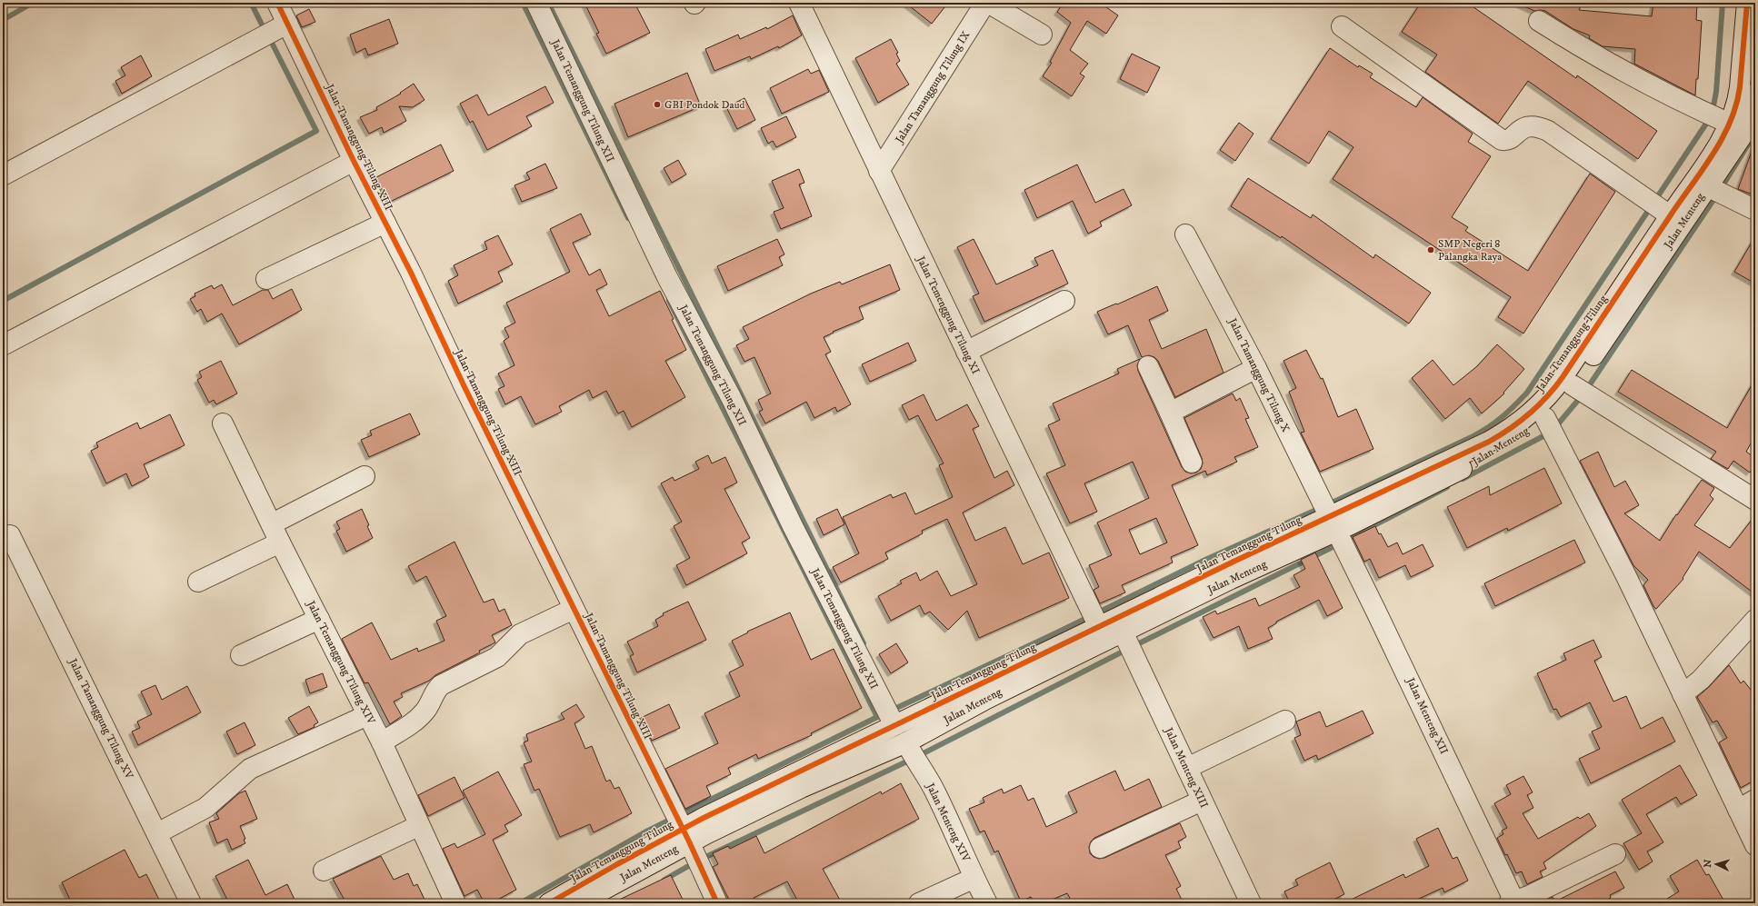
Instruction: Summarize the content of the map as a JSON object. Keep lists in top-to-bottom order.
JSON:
{
  "streets": {
    "street": [
      "Jalan Tamanggung Tilung IX",
      "Jalan Temanggung Tilung XII",
      "Jalan Tamanggung Tilung XIII",
      "Jalan Menteng",
      "Jalan Temenggung Tilung XI",
      "Jalan Temanggung Tilung",
      "Jalan Tamanggung Tilung X",
      "Jalan Temanggung Tilung XIV",
      "Jalan Menteng XII",
      "Jalan Tamanggung Tilung XV",
      "Jalan Menteng XIII",
      "Jalan Menteng XIV"
    ]
  },
  "crossings": [
    ["Jalan Tamanggung Tilung IX", "Jalan Temenggung Tilung XI"],
    ["Jalan Temanggung Tilung XII", "Jalan Temanggung Tilung"],
    ["Jalan Tamanggung Tilung XIII", "Jalan Menteng"],
    ["Jalan Tamanggung Tilung XIII", "Jalan Temanggung Tilung"],
    ["Jalan Menteng", "Jalan Temanggung Tilung"],
    ["Jalan Menteng", "Jalan Tamanggung Tilung X"],
    ["Jalan Menteng", "Jalan Menteng XII"],
    ["Jalan Menteng", "Jalan Menteng XIII"],
    ["Jalan Menteng", "Jalan Menteng XIV"],
    ["Jalan Temenggung Tilung XI", "Jalan Temanggung Tilung"],
    ["Jalan Temanggung Tilung", "Jalan Tamanggung Tilung X"],
    ["Jalan Temanggung Tilung", "Jalan Menteng XII"],
    ["Jalan Tamanggung Tilung X", "Jalan Menteng XII"]
  ],
  "places": ["GBI Pondok Daud", "SMP Negeri 8 Palangka Raya"],
  "north": "left"
}
